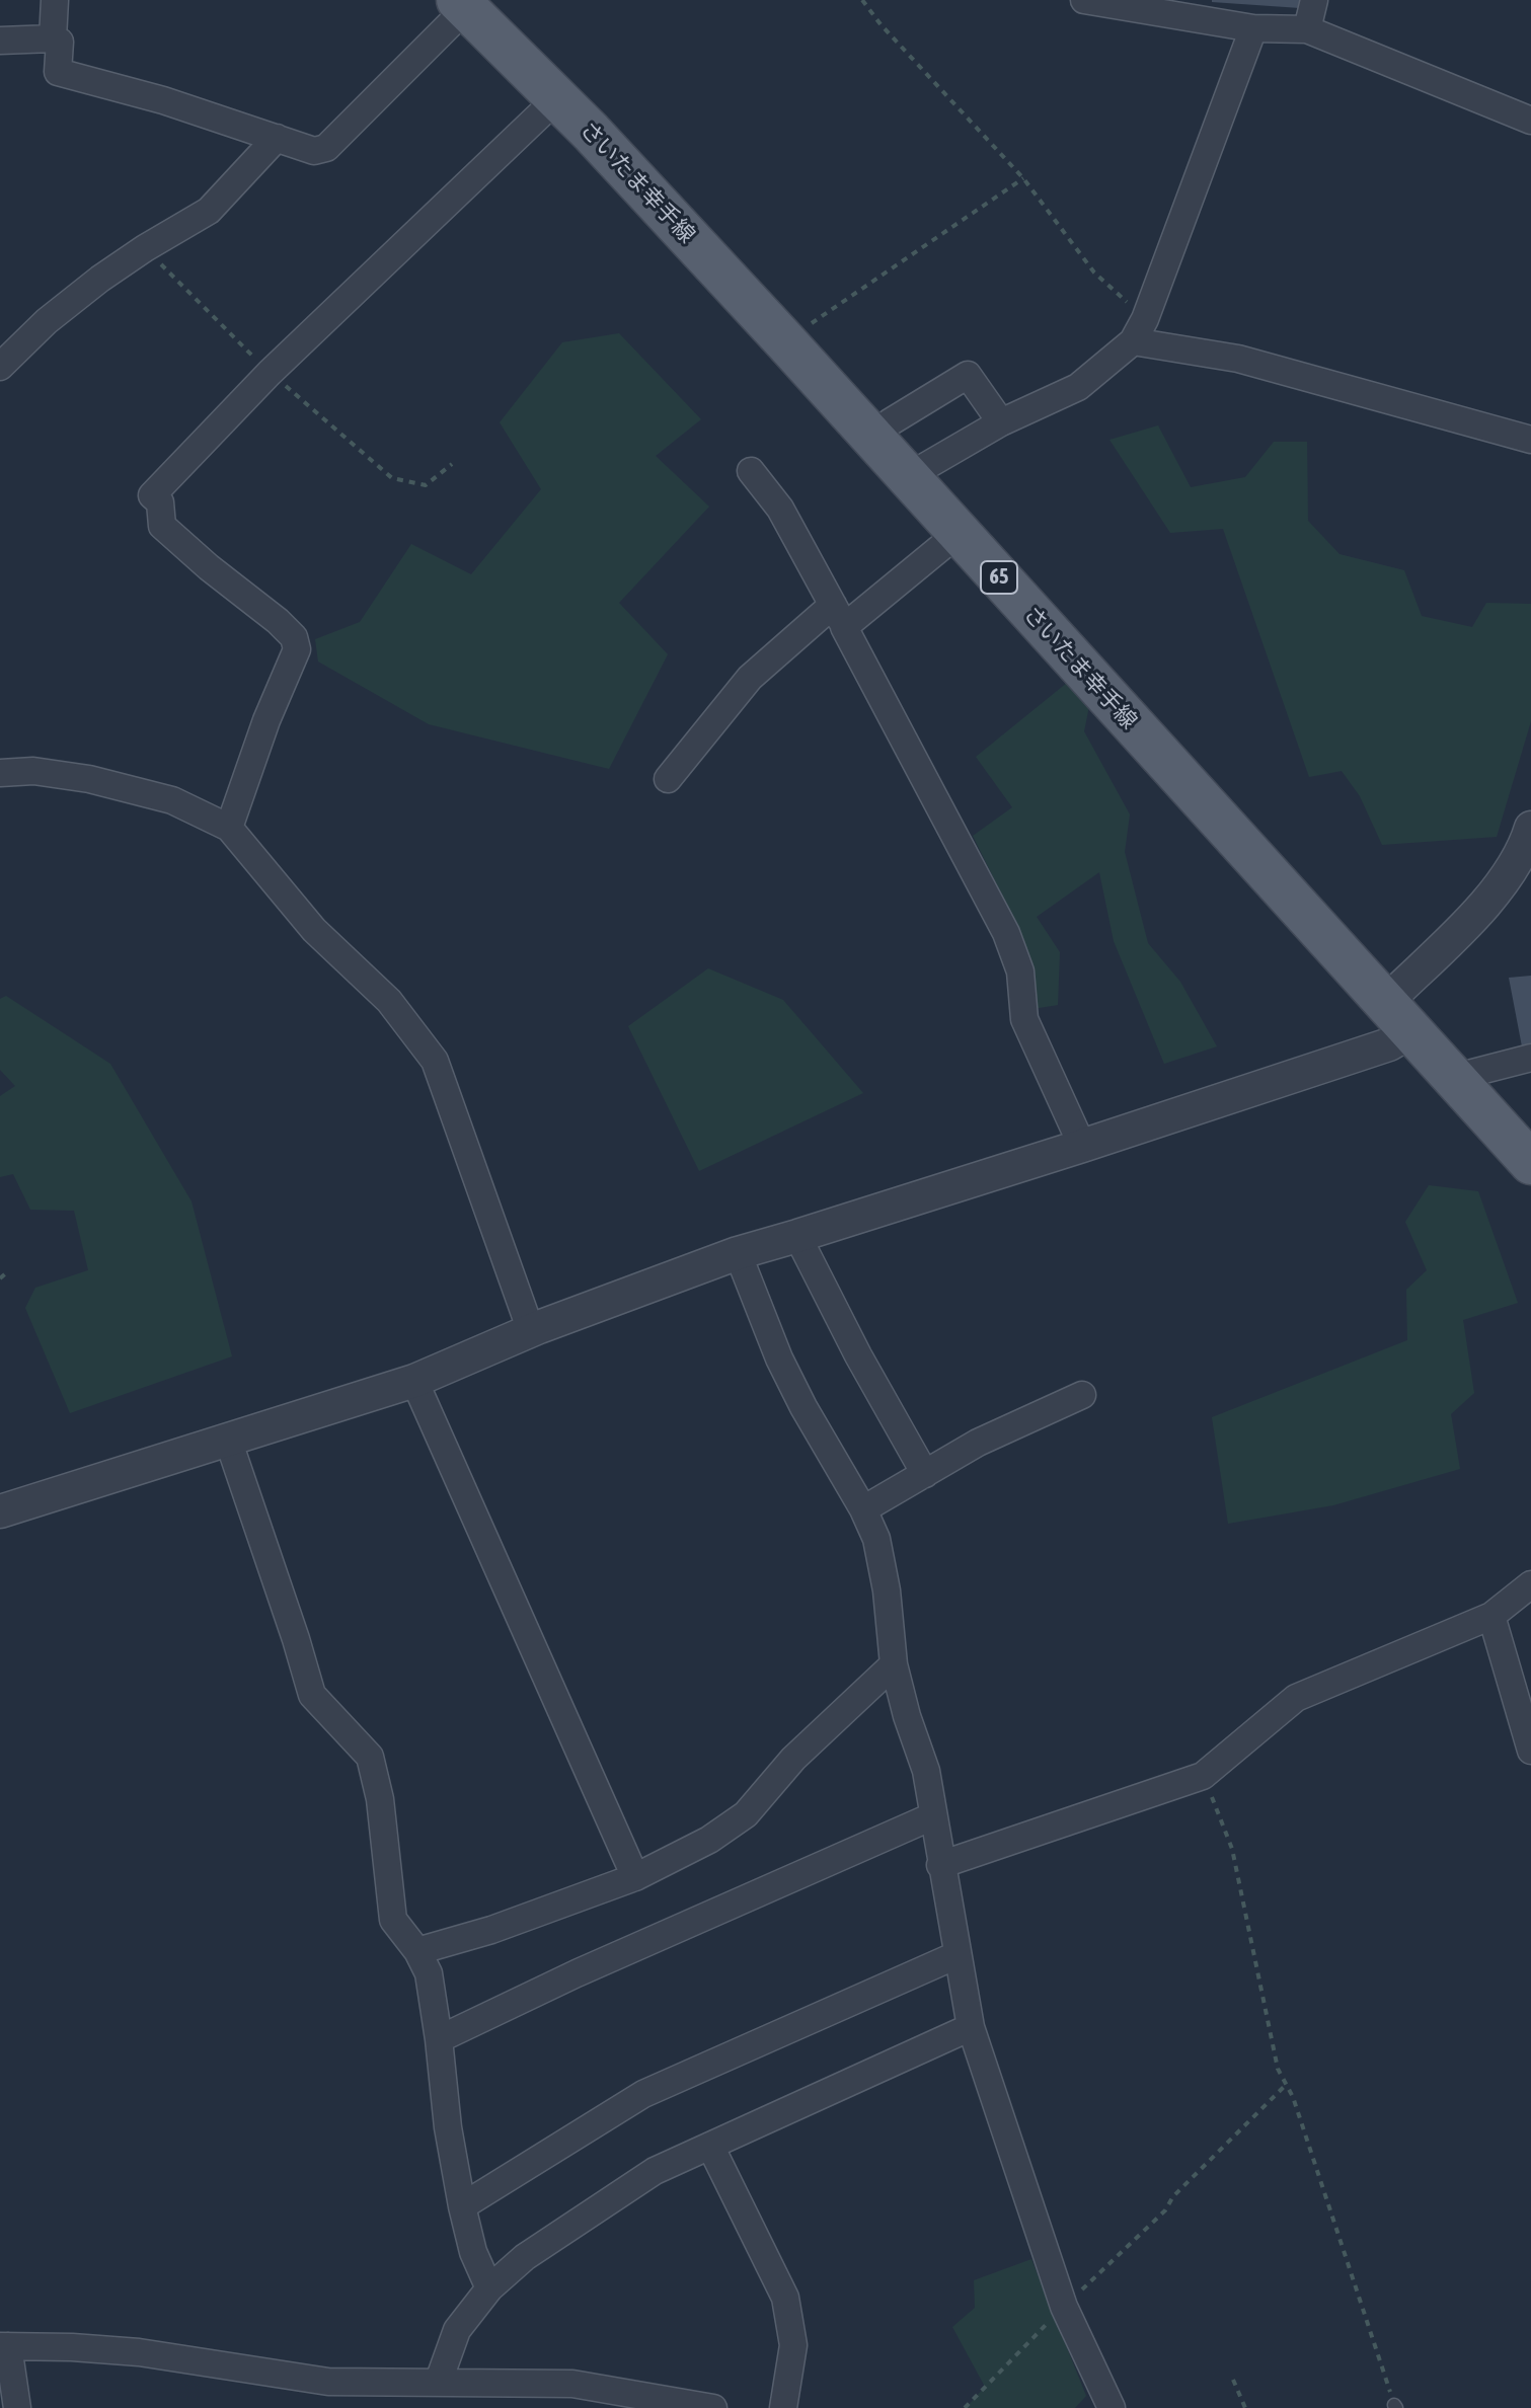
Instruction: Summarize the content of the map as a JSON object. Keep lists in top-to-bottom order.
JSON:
{
  "streets": {
    "main road": ["さいたま幸手線", "65"]
  }
}
